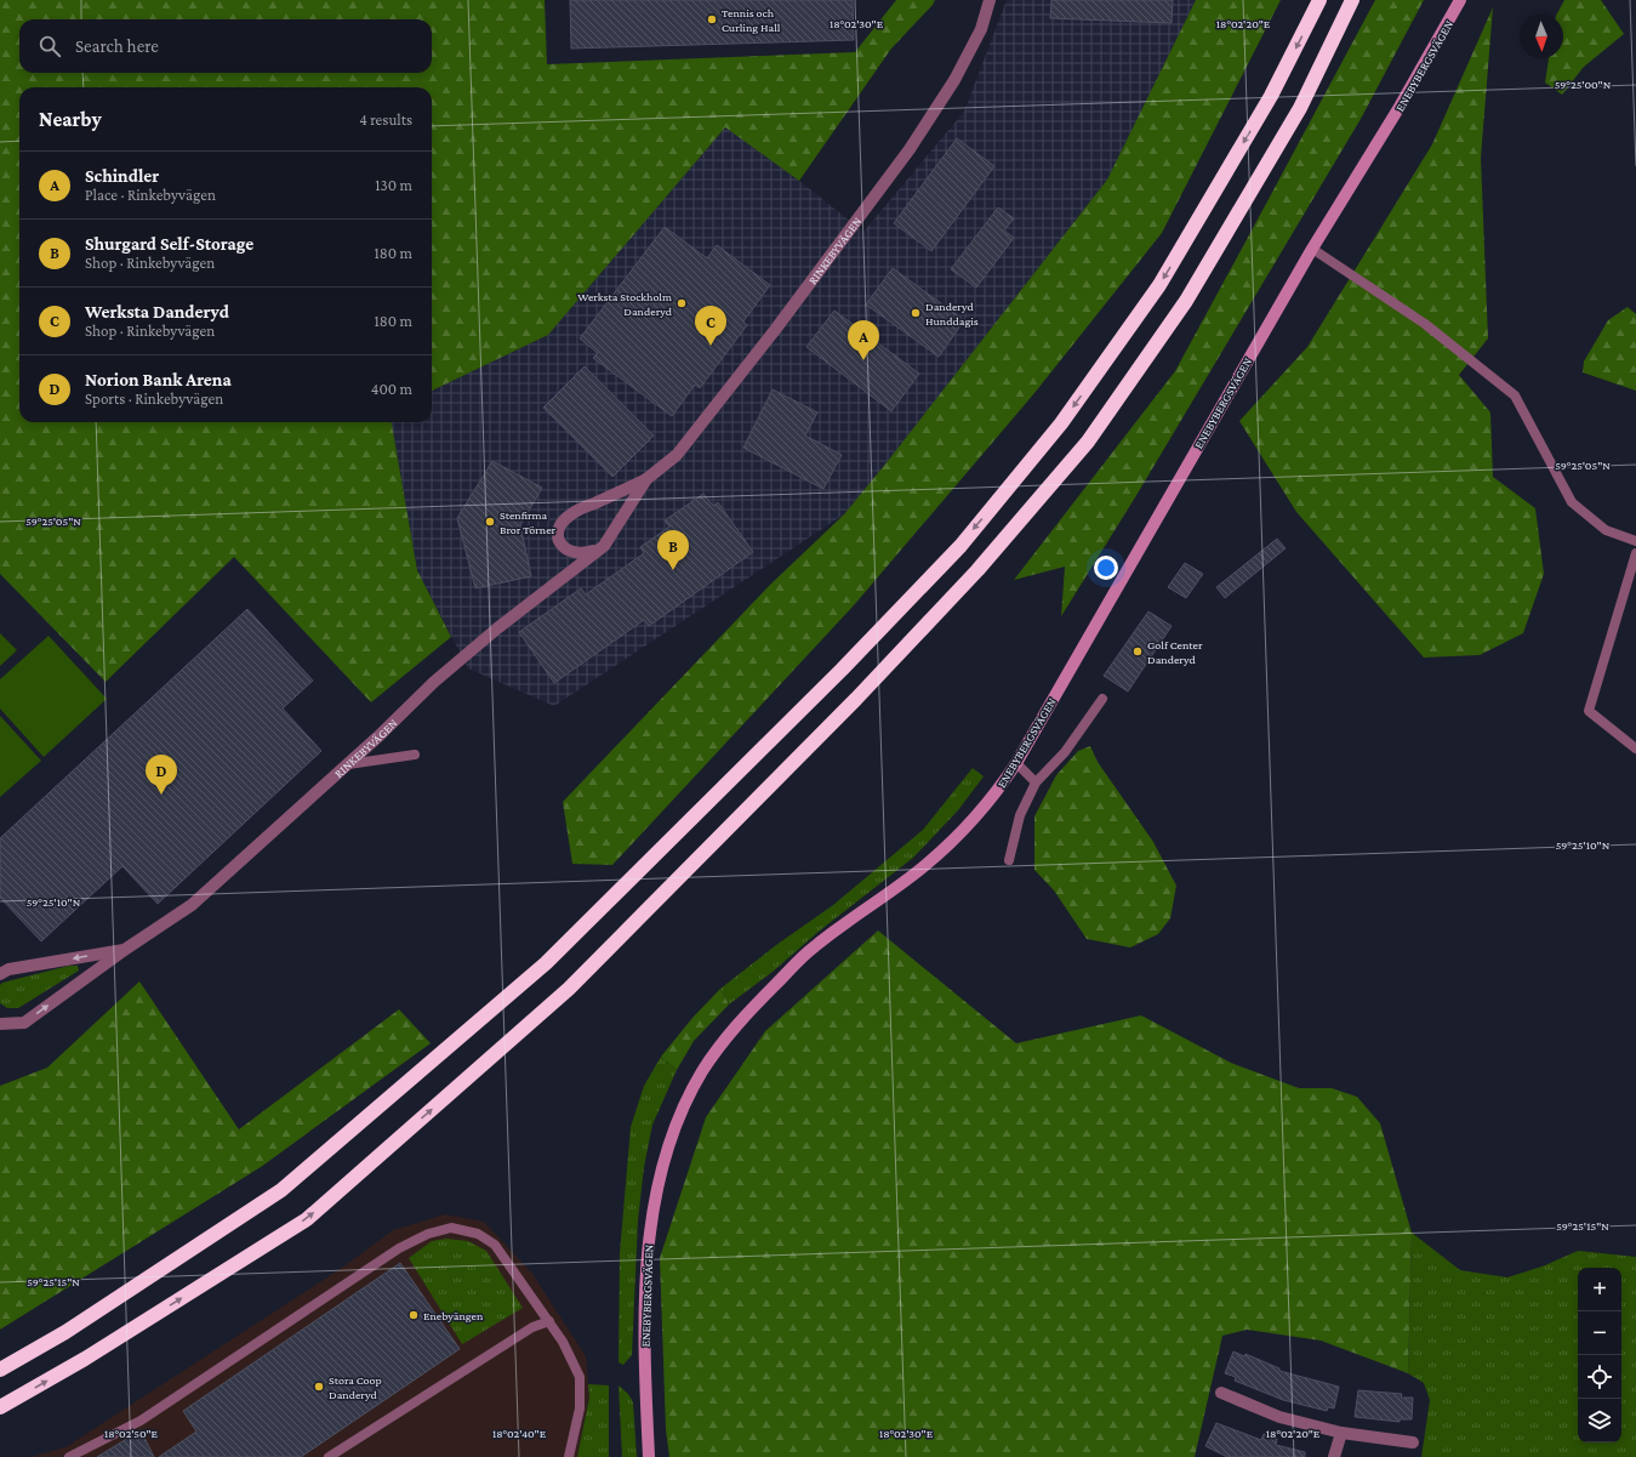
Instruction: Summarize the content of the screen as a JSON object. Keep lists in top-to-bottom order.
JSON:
{
  "streets": {
    "main road": ["ENEBYBERGSVÄGEN"],
    "street": ["RINKEBYVÄGEN"]
  },
  "places": [
    "Tennis och Curling Hall",
    "Werksta Stockholm Danderyd",
    "Danderyd Hunddagis",
    "Stenfirma Bror Törner",
    "Golf Center Danderyd",
    "Enebyängen",
    "Stora Coop Danderyd"
  ],
  "north": "bottom",
  "page": {
    "search": "Search here",
    "heading": ["Nearby", "4 results"],
    "list": [
      {
        "mark": "A",
        "name": "Schindler",
        "note": "Place · Rinkebyvägen",
        "value": "130 m"
      },
      {
        "mark": "B",
        "name": "Shurgard Self-Storage",
        "note": "Shop · Rinkebyvägen",
        "value": "180 m"
      },
      {
        "mark": "C",
        "name": "Werksta Danderyd",
        "note": "Shop · Rinkebyvägen",
        "value": "180 m"
      },
      {
        "mark": "D",
        "name": "Norion Bank Arena",
        "note": "Sports · Rinkebyvägen",
        "value": "400 m"
      }
    ],
    "pins": [
      "C",
      "A",
      "B",
      "D"
    ],
    "map_buttons": ["+", "−"]
  },
  "coordinates": [
    "18°02'30\"E",
    "18°02'20\"E",
    "59°25'00\"N",
    "59°25'05\"N",
    "59°25'10\"N",
    "59°25'15\"N",
    "18°02'50\"E",
    "18°02'40\"E"
  ]
}
